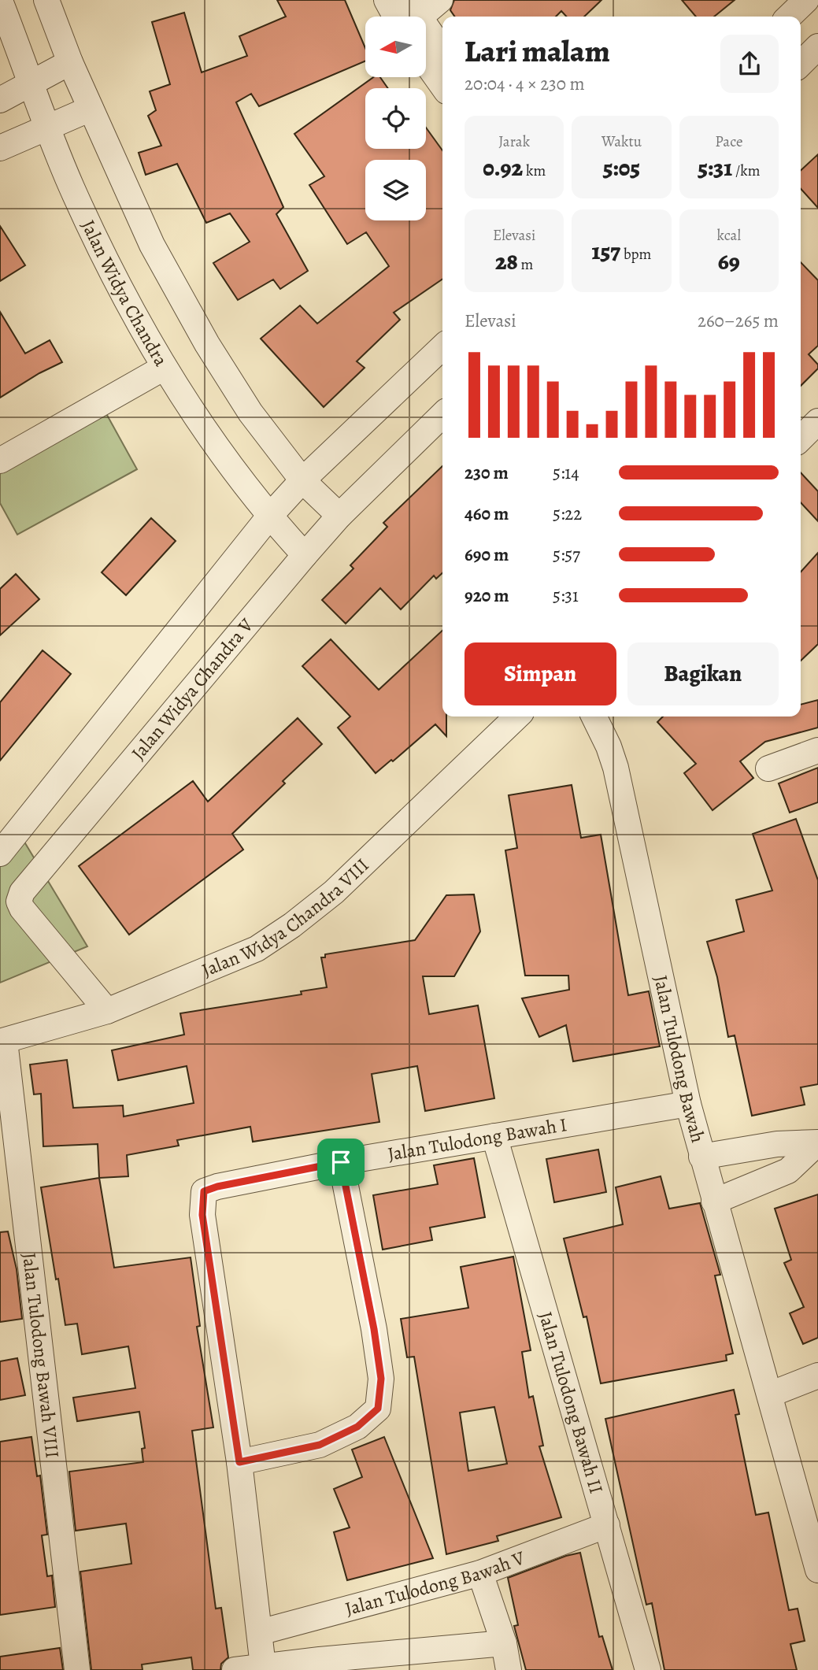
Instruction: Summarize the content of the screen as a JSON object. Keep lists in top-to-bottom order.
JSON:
{
  "streets": {
    "street": [
      "Jalan Widya Chandra",
      "Jalan Widya Chandra V",
      "Jalan Widya Chandra VIII",
      "Jalan Tulodong Bawah",
      "Jalan Tulodong Bawah I",
      "Jalan Tulodong Bawah VIII",
      "Jalan Tulodong Bawah II",
      "Jalan Tulodong Bawah V"
    ]
  },
  "crossings": [
    ["Jalan Widya Chandra", "Jalan Widya Chandra V"],
    ["Jalan Widya Chandra V", "Jalan Widya Chandra VIII"],
    ["Jalan Widya Chandra VIII", "Jalan Tulodong Bawah VIII"],
    ["Jalan Tulodong Bawah", "Jalan Tulodong Bawah I"],
    ["Jalan Tulodong Bawah I", "Jalan Tulodong Bawah II"],
    ["Jalan Tulodong Bawah II", "Jalan Tulodong Bawah V"]
  ],
  "north": "left",
  "page": {
    "heading": ["Lari malam", "20:04 · 4 × 230 m"],
    "stats": [
      ["Jarak", "0.92 km"],
      ["Waktu", "5:05"],
      ["Pace", "5:31 /km"],
      ["Elevasi", "28 m"],
      ["157 bpm"],
      ["kcal", "69"]
    ],
    "chart": ["Elevasi", "260–265 m"],
    "list": [
      {
        "name": "230 m",
        "note": "5:14"
      },
      {
        "name": "460 m",
        "note": "5:22"
      },
      {
        "name": "690 m",
        "note": "5:57"
      },
      {
        "name": "920 m",
        "note": "5:31"
      }
    ],
    "buttons": ["Simpan", "Bagikan"]
  }
}
